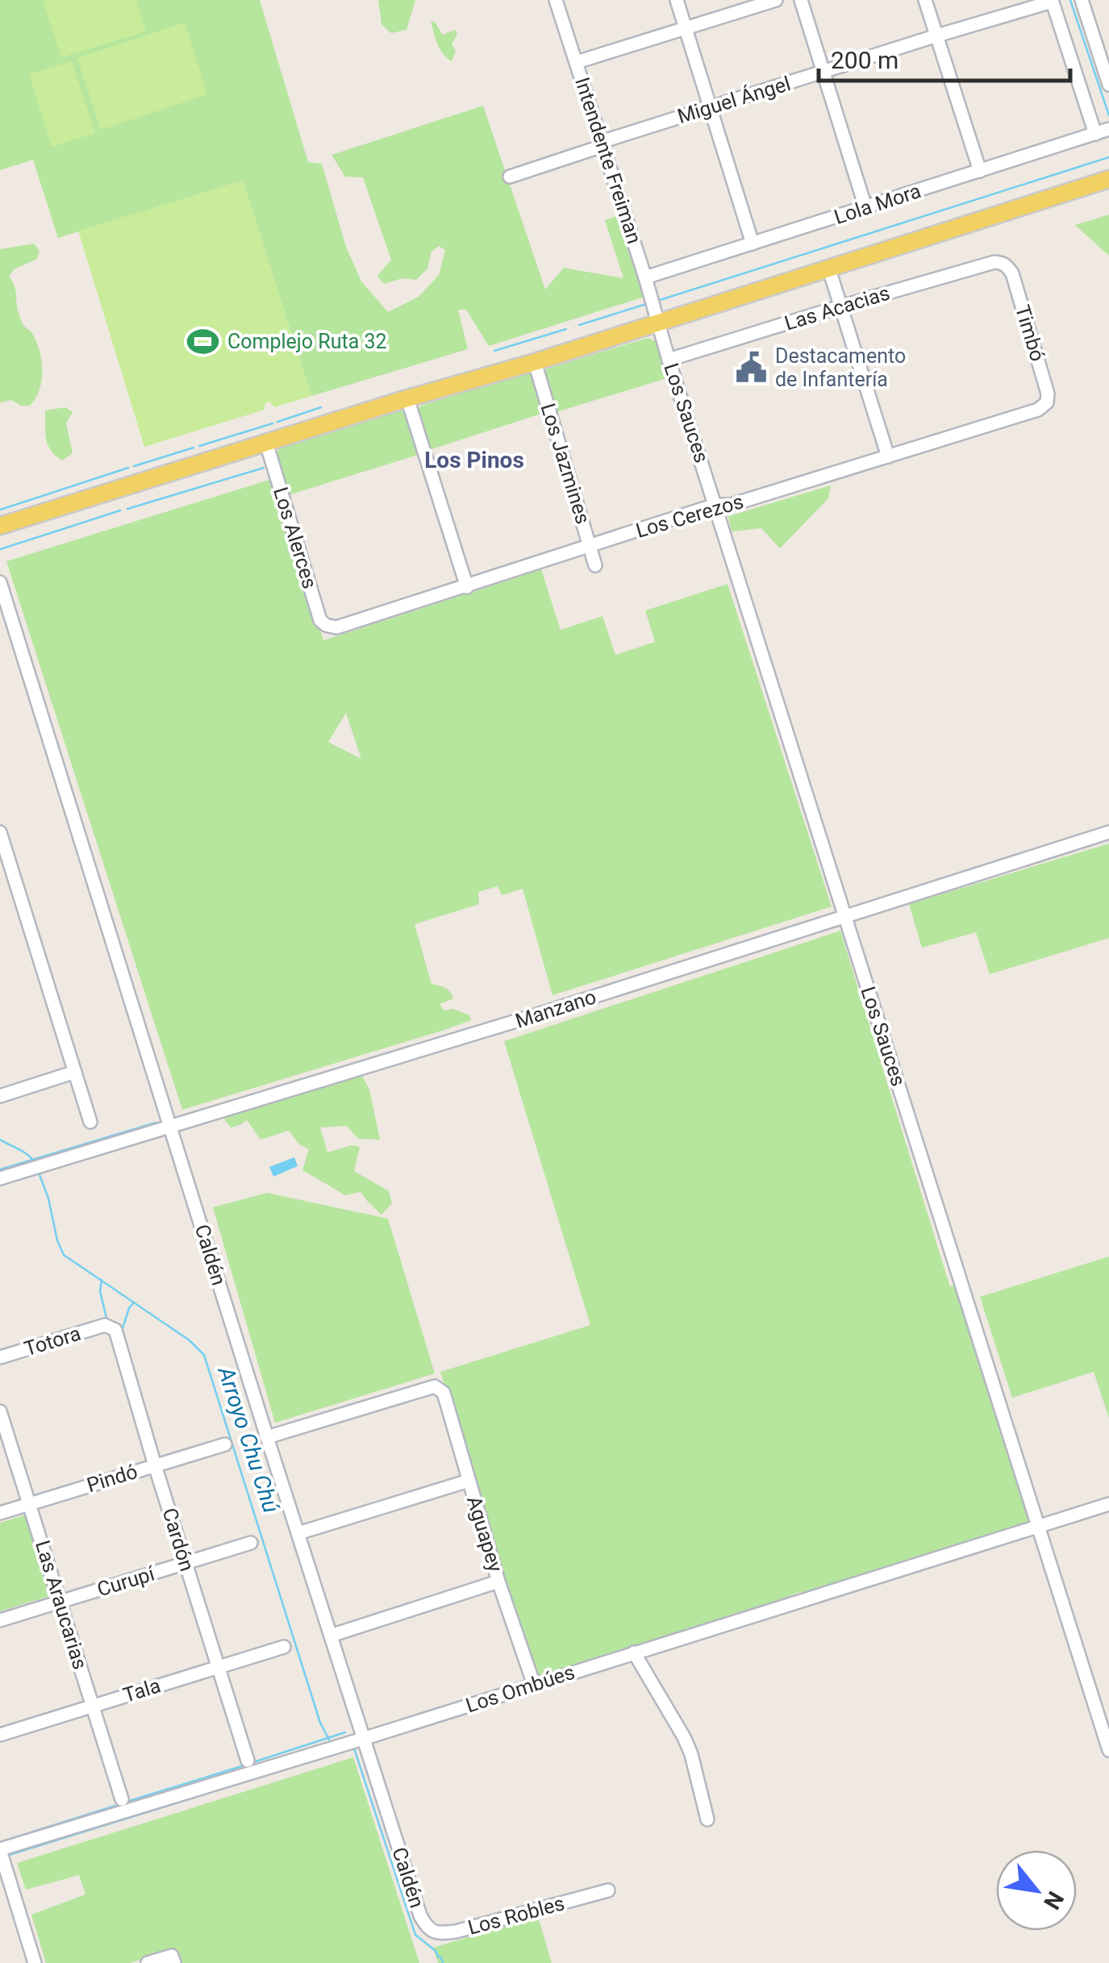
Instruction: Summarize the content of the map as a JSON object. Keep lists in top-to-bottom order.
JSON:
{
  "streets": {
    "street": [
      "Miguel Ángel",
      "Intendente Freiman",
      "Lola Mora",
      "Las Acacias",
      "Timbó",
      "Los Sauces",
      "Los Jazmines",
      "Los Cerezos",
      "Los Alerces",
      "Manzano",
      "Caldén",
      "Totora",
      "Pindó",
      "Aguapey",
      "Cardón",
      "Curupí",
      "Las Araucarias",
      "Los Ombúes",
      "Tala",
      "Los Robles"
    ]
  },
  "crossings": [
    ["Miguel Ángel", "Intendente Freiman"],
    ["Intendente Freiman", "Lola Mora"],
    ["Intendente Freiman", "Los Sauces"],
    ["Las Acacias", "Timbó"],
    ["Las Acacias", "Los Sauces"],
    ["Timbó", "Los Cerezos"],
    ["Los Sauces", "Los Cerezos"],
    ["Los Sauces", "Manzano"],
    ["Los Sauces", "Los Ombúes"],
    ["Los Jazmines", "Los Cerezos"],
    ["Los Cerezos", "Los Alerces"],
    ["Manzano", "Caldén"],
    ["Caldén", "Aguapey"],
    ["Caldén", "Los Ombúes"],
    ["Caldén", "Los Robles"],
    ["Totora", "Cardón"],
    ["Pindó", "Cardón"],
    ["Pindó", "Las Araucarias"],
    ["Aguapey", "Los Ombúes"],
    ["Cardón", "Curupí"],
    ["Cardón", "Tala"],
    ["Curupí", "Las Araucarias"],
    ["Las Araucarias", "Tala"]
  ],
  "districts": ["Los Pinos"],
  "water": ["Arroyo Chu Chú"],
  "places": {
    "sports": ["Complejo Ruta 32"],
    "public building": ["Destacamento de Infantería"]
  },
  "scale_bar": "200 m",
  "north": "bottom right"
}
